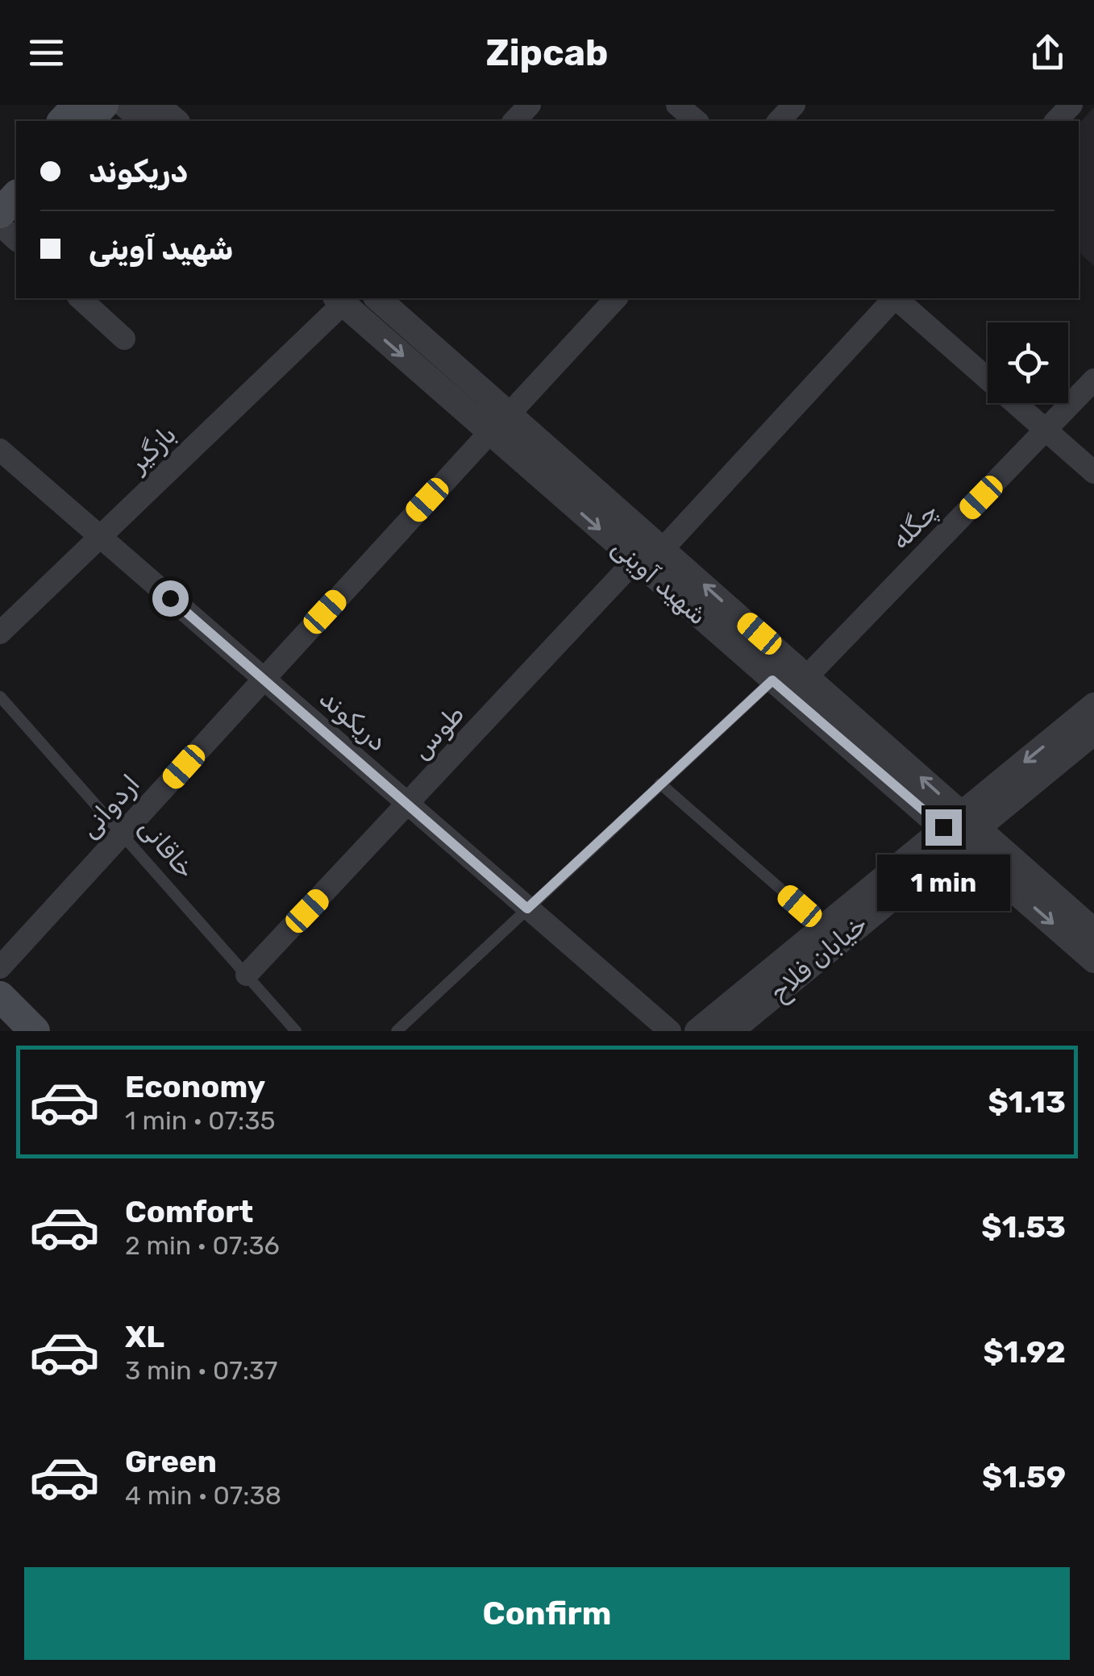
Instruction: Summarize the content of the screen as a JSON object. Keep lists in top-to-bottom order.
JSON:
{
  "streets": {
    "street": [
      "بازگیر",
      "چگله",
      "شهید آوینی",
      "دریکوند",
      "طوس",
      "اردوانی",
      "خیابان فلاح"
    ],
    "lane": ["خاقانی"]
  },
  "crossings": [
    ["بازگیر", "شهید آوینی"],
    ["بازگیر", "دریکوند"],
    ["چگله", "شهید آوینی"],
    ["شهید آوینی", "طوس"],
    ["شهید آوینی", "اردوانی"],
    ["شهید آوینی", "خیابان فلاح"],
    ["دریکوند", "طوس"],
    ["دریکوند", "اردوانی"],
    ["طوس", "خاقانی"],
    ["اردوانی", "خاقانی"]
  ],
  "page": {
    "header": "Zipcab",
    "banner": ["دریکوند", "شهید آوینی"],
    "bubble": "1 min",
    "list": [
      {
        "name": "Economy",
        "note": "1 min · 07:35",
        "value": "$1.13"
      },
      {
        "name": "Comfort",
        "note": "2 min · 07:36",
        "value": "$1.53"
      },
      {
        "name": "XL",
        "note": "3 min · 07:37",
        "value": "$1.92"
      },
      {
        "name": "Green",
        "note": "4 min · 07:38",
        "value": "$1.59"
      }
    ],
    "buttons": "Confirm"
  }
}
